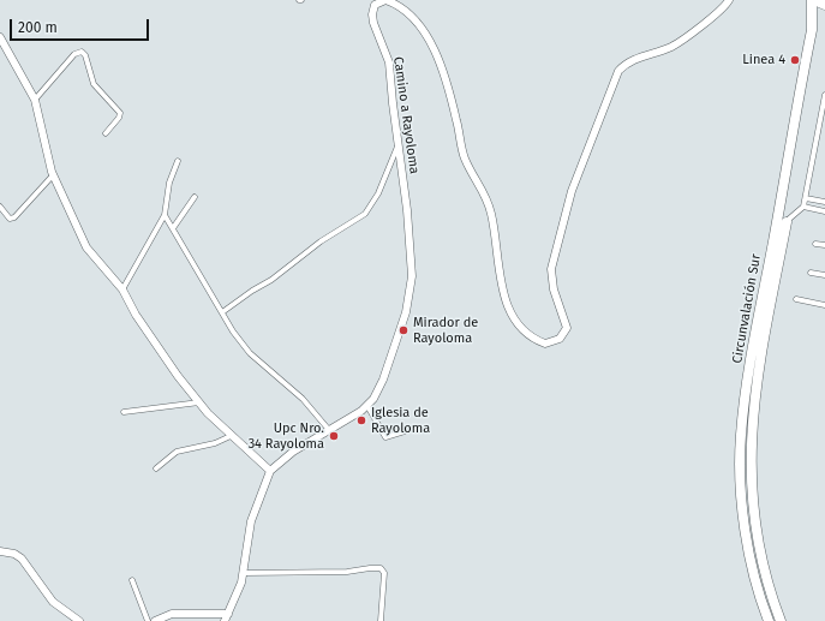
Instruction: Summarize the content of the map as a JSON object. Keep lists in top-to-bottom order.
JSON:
{
  "streets": {
    "highway": ["Circunvalación Sur"],
    "street": ["Camino a Rayoloma"]
  },
  "places": [
    "Linea 4",
    "Mirador de Rayoloma",
    "Iglesia de Rayoloma",
    "Upc Nro. 34 Rayoloma"
  ],
  "scale_bar": "200 m"
}
